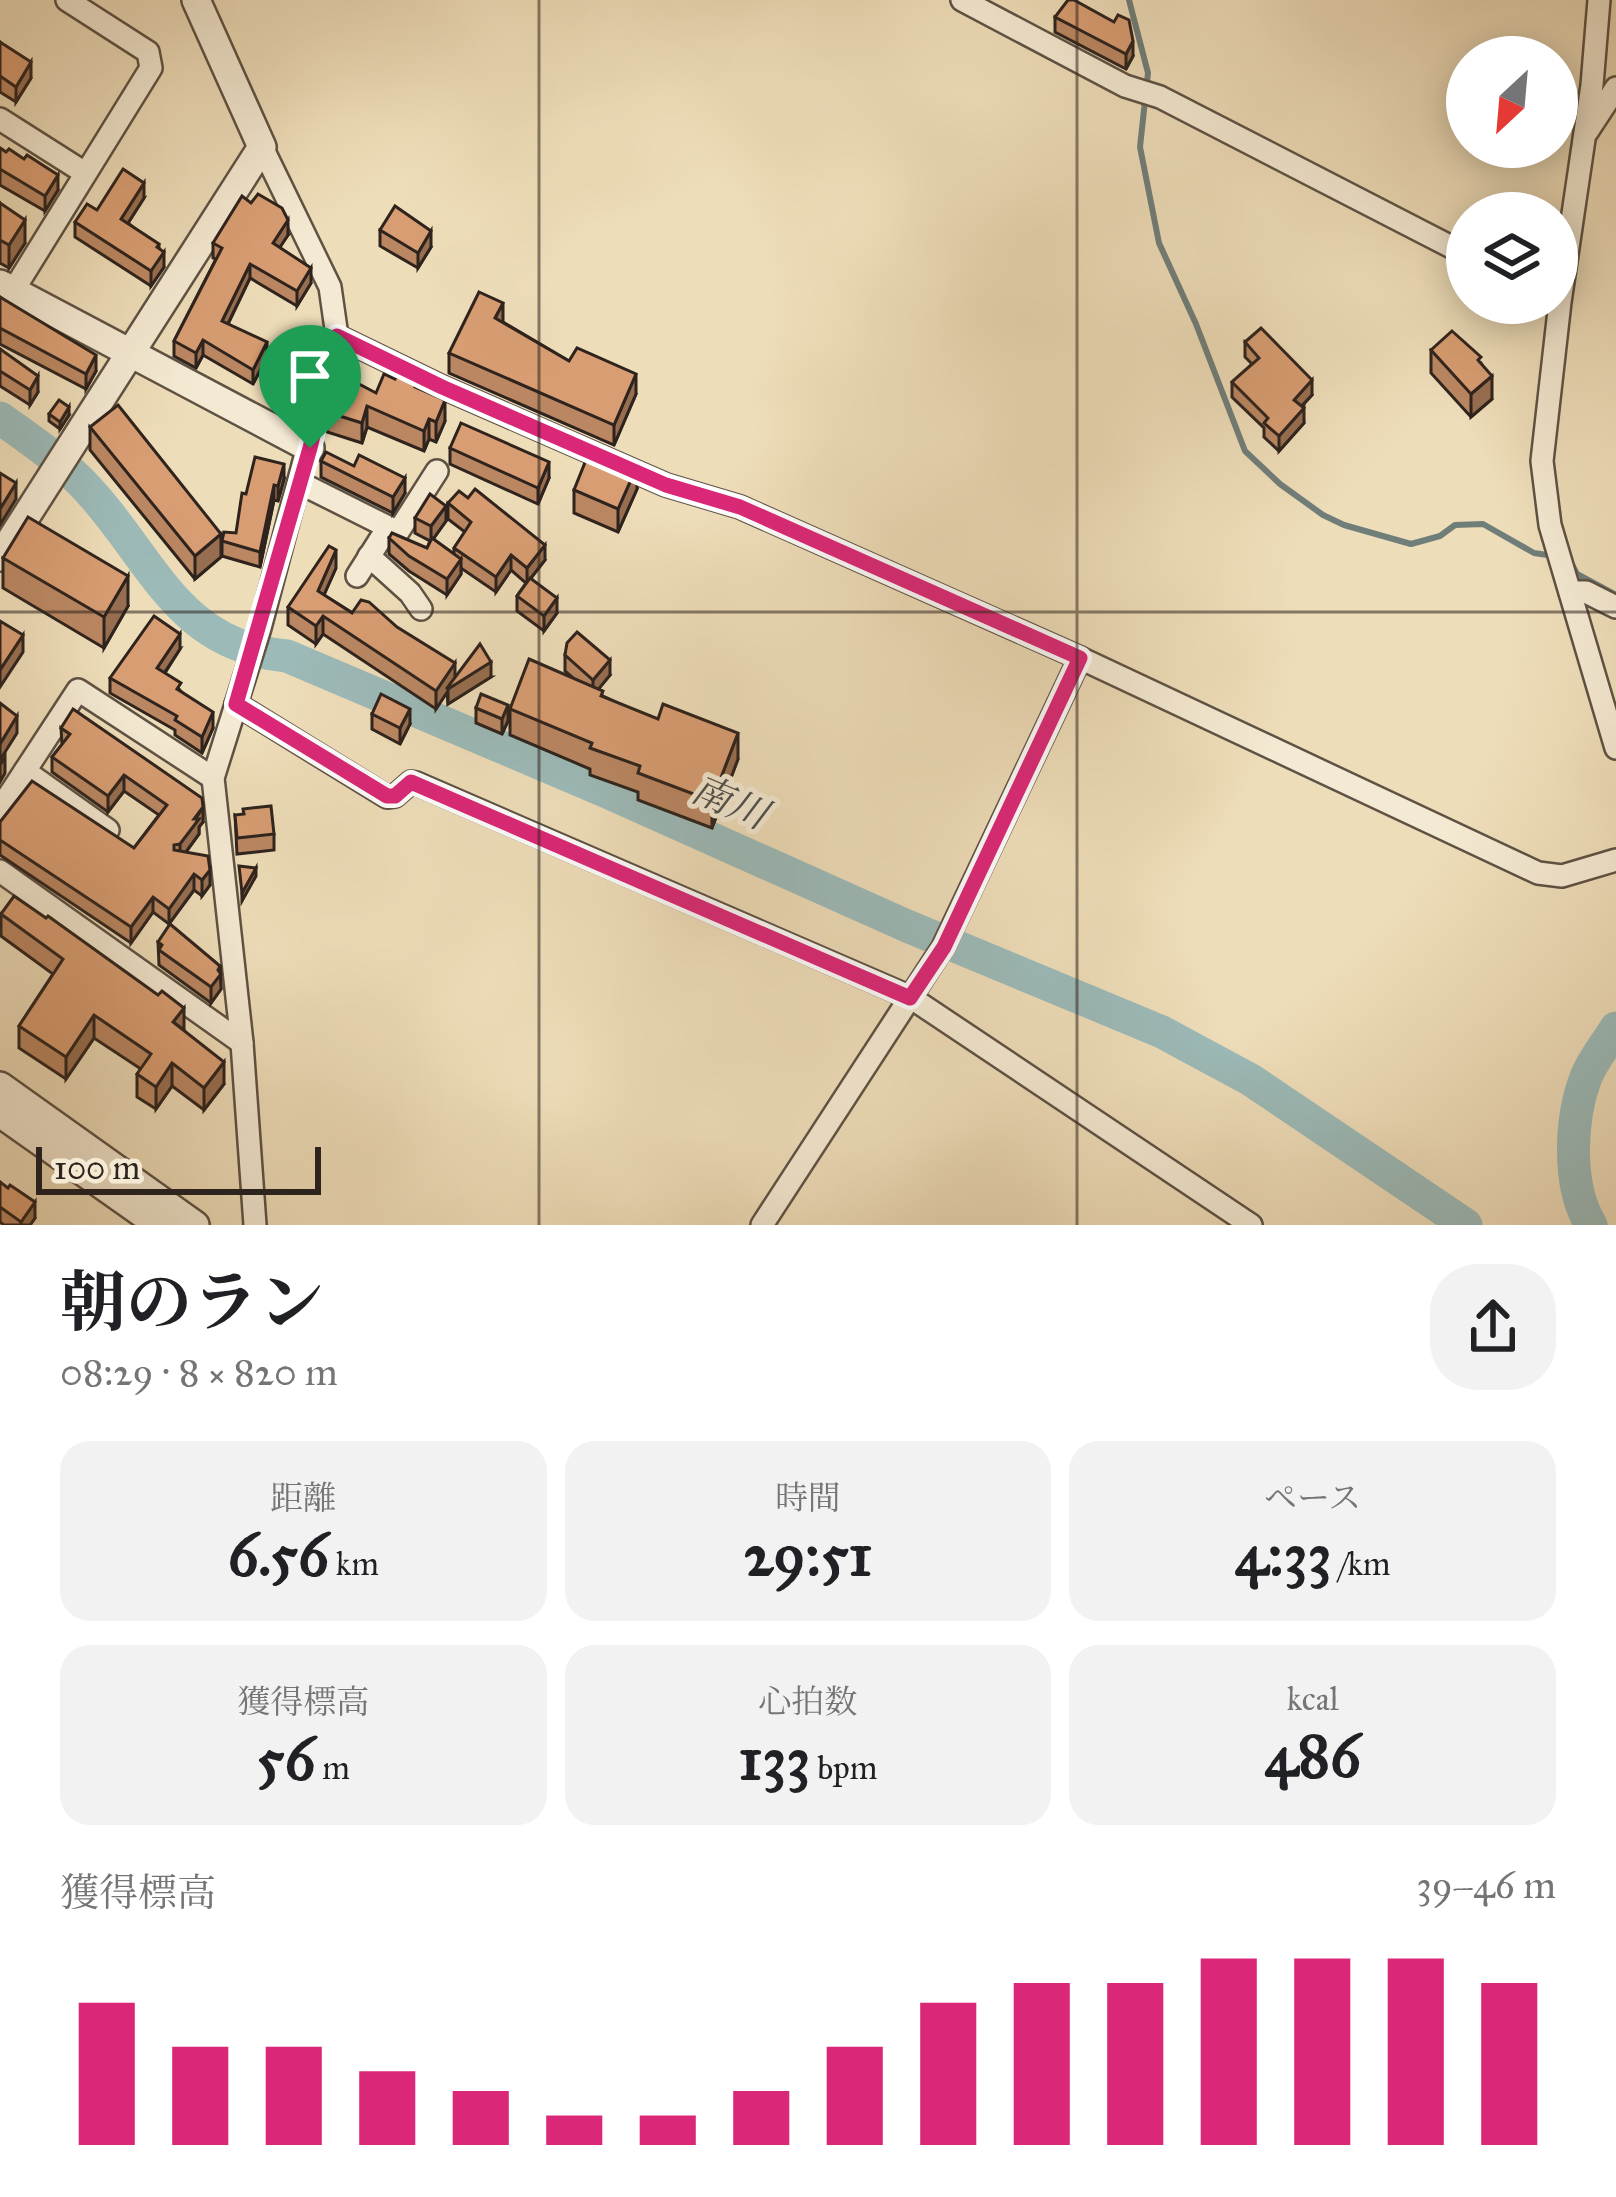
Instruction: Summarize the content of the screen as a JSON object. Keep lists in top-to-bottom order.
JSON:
{
  "water": ["南川"],
  "scale_bar": "100 m",
  "north": "bottom left",
  "page": {
    "scale": "100 m",
    "heading": ["朝のラン", "08:29 · 8 × 820 m"],
    "stats": [
      ["距離", "6.56 km"],
      ["時間", "29:51"],
      ["ペース", "4:33 /km"],
      ["獲得標高", "56 m"],
      ["心拍数", "133 bpm"],
      ["kcal", "486"]
    ],
    "chart": ["獲得標高", "39–46 m"]
  }
}
